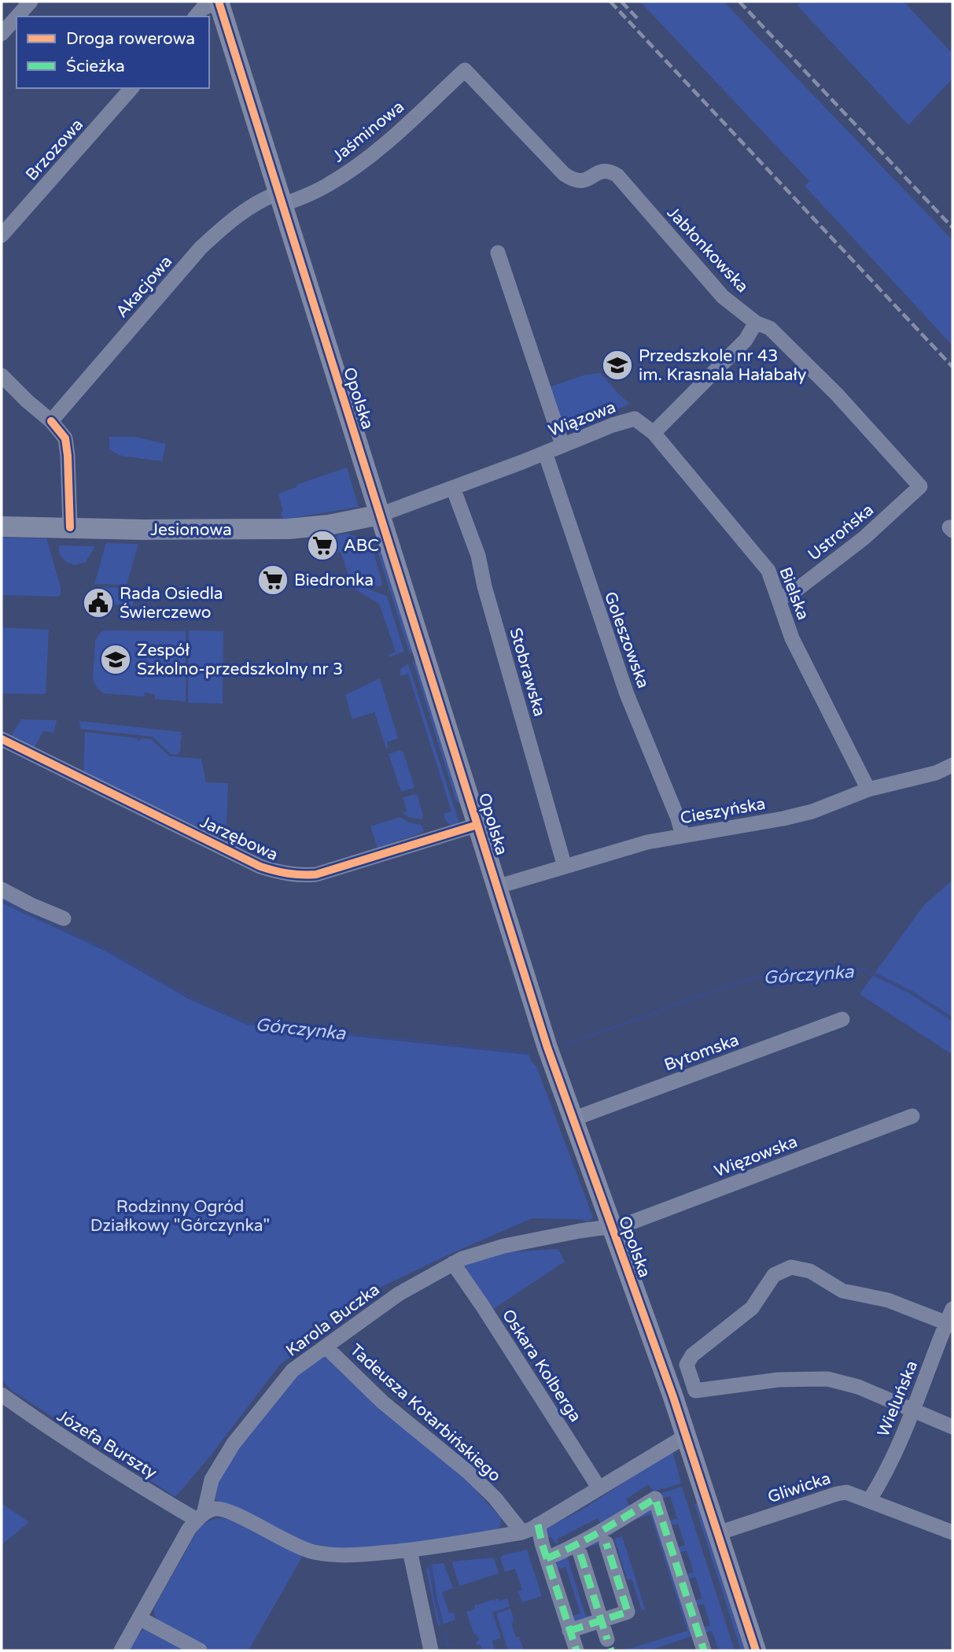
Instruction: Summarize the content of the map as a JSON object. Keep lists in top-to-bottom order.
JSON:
{
  "streets": {
    "street": [
      "Jaśminowa",
      "Brzozowa",
      "Jabłonkowska",
      "Akacjowa",
      "Opolska",
      "Wiązowa",
      "Jesionowa",
      "Ustrońska",
      "Bielska",
      "Goleszowska",
      "Stobrawska",
      "Cieszyńska",
      "Jarzębowa",
      "Bytomska",
      "Więzowska",
      "Karola Buczka",
      "Oskara Kolberga",
      "Wieluńska",
      "Tadeusza Kotarbińskiego",
      "Józefa Burszty",
      "Gliwicka"
    ]
  },
  "crossings": [
    ["Jaśminowa", "Jabłonkowska"],
    ["Jaśminowa", "Akacjowa"],
    ["Jaśminowa", "Opolska"],
    ["Jabłonkowska", "Ustrońska"],
    ["Akacjowa", "Opolska"],
    ["Opolska", "Wiązowa"],
    ["Opolska", "Jesionowa"],
    ["Opolska", "Cieszyńska"],
    ["Opolska", "Jarzębowa"],
    ["Opolska", "Bytomska"],
    ["Opolska", "Więzowska"],
    ["Opolska", "Karola Buczka"],
    ["Opolska", "Gliwicka"],
    ["Wiązowa", "Jesionowa"],
    ["Wiązowa", "Bielska"],
    ["Wiązowa", "Goleszowska"],
    ["Wiązowa", "Stobrawska"],
    ["Ustrońska", "Bielska"],
    ["Bielska", "Cieszyńska"],
    ["Goleszowska", "Cieszyńska"],
    ["Stobrawska", "Cieszyńska"],
    ["Więzowska", "Karola Buczka"],
    ["Karola Buczka", "Oskara Kolberga"],
    ["Karola Buczka", "Tadeusza Kotarbińskiego"],
    ["Karola Buczka", "Józefa Burszty"],
    ["Wieluńska", "Gliwicka"]
  ],
  "water": ["Górczynka"],
  "parks": ["Rodzinny Ogród Działkowy \"Górczynka\""],
  "places": {
    "school or university": ["Przedszkole nr 43 im. Krasnala Hałabały", "Zespół Szkolno-przedszkolny nr 3"],
    "supermarket": ["ABC", "Biedronka"],
    "public building": ["Rada Osiedla Świerczewo"]
  },
  "legend": ["Droga rowerowa", "Ścieżka"]
}
